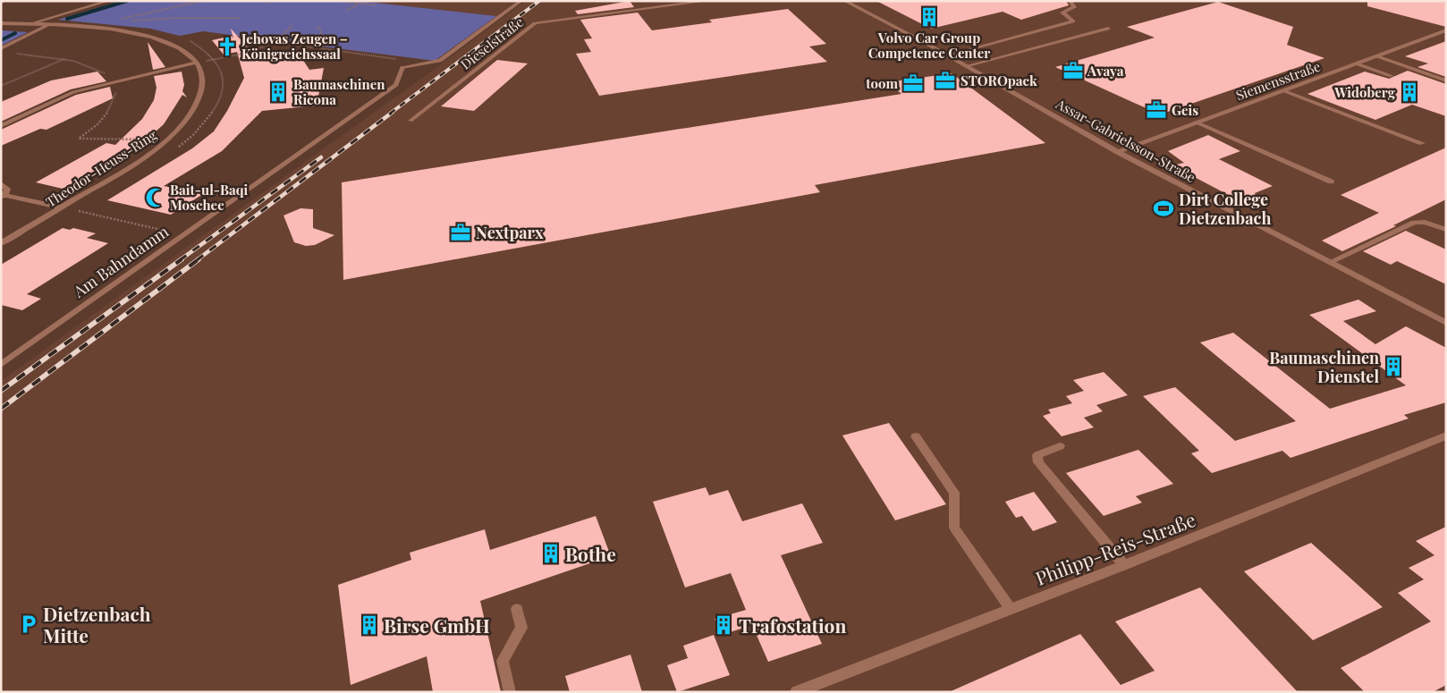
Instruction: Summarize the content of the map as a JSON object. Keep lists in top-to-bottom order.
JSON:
{
  "streets": {
    "street": [
      "Dieselstraße",
      "Siemensstraße",
      "Assar-Gabrielsson-Straße",
      "Theodor-Heuss-Ring",
      "Am Bahndamm",
      "Philipp-Reis-Straße"
    ]
  },
  "crossings": [
    ["Siemensstraße", "Assar-Gabrielsson-Straße"]
  ],
  "places": {
    "building": [
      "Volvo Car Group Competence Center",
      "Baumaschinen Ricona",
      "Widoberg",
      "Baumaschinen Dienstel",
      "Bothe",
      "Birse GmbH",
      "Trafostation"
    ],
    "church": ["Jehovas Zeugen – Königreichssaal"],
    "office": [
      "Avaya",
      "STOROpack",
      "toom",
      "Geis",
      "Nextparx"
    ],
    "mosque": ["Bait-ul-Baqi Moschee"],
    "sports": ["Dirt College Dietzenbach"],
    "parking": ["Dietzenbach Mitte"]
  }
}
